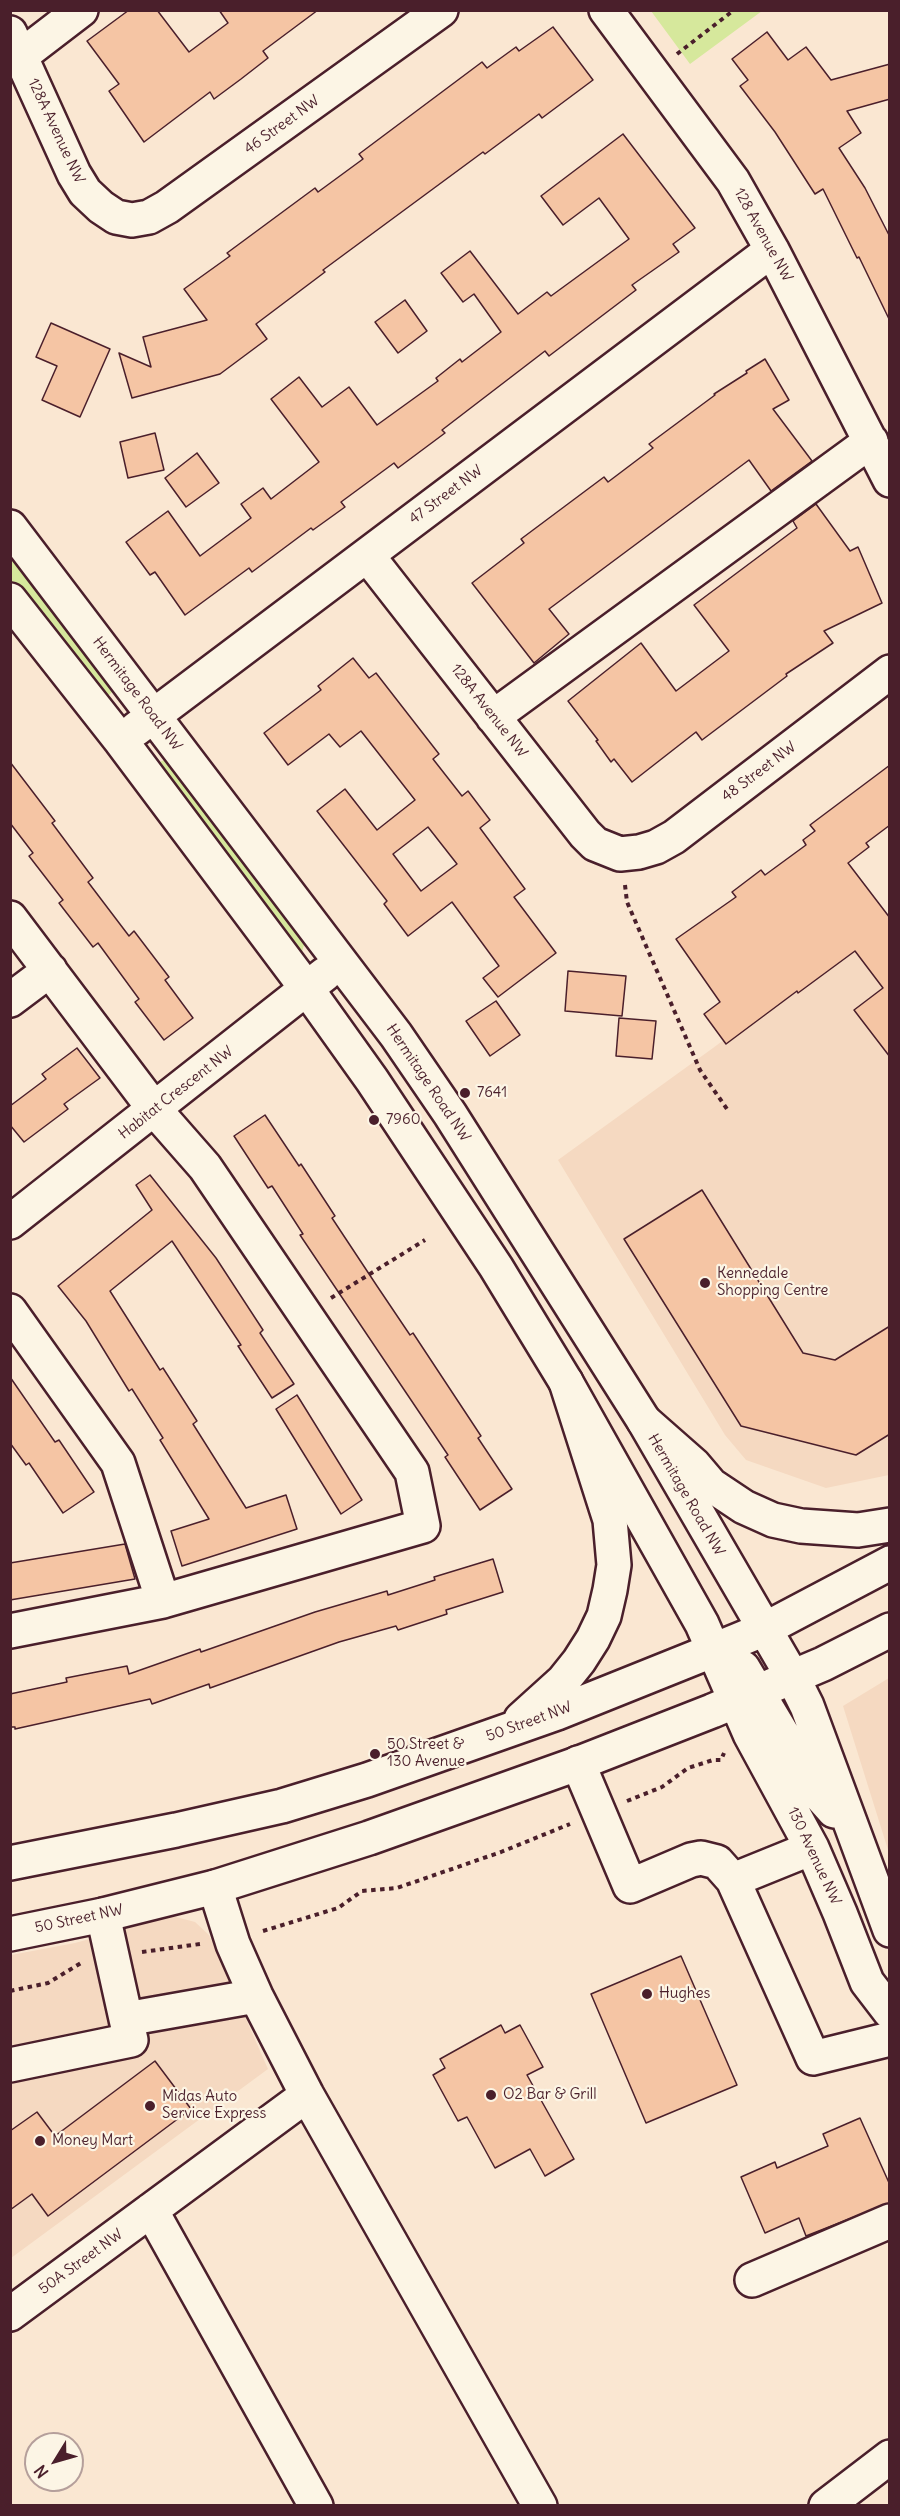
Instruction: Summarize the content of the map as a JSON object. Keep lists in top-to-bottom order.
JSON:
{
  "streets": {
    "street": [
      "46 Street NW",
      "128A Avenue NW",
      "128 Avenue NW",
      "47 Street NW",
      "Hermitage Road NW",
      "48 Street NW",
      "Habitat Crescent NW",
      "50 Street NW",
      "130 Avenue NW",
      "50A Street NW"
    ]
  },
  "crossings": [
    ["46 Street NW", "128A Avenue NW"],
    ["128A Avenue NW", "47 Street NW"],
    ["128A Avenue NW", "48 Street NW"],
    ["128 Avenue NW", "47 Street NW"],
    ["47 Street NW", "Hermitage Road NW"],
    ["Hermitage Road NW", "Habitat Crescent NW"],
    ["Hermitage Road NW", "50 Street NW"],
    ["50 Street NW", "130 Avenue NW"]
  ],
  "places": [
    "7641",
    "7960",
    "Kennedale Shopping Centre",
    "50 Street & 130 Avenue",
    "Hughes",
    "O2 Bar & Grill",
    "Midas Auto Service Express",
    "Money Mart"
  ],
  "north": "bottom left"
}
